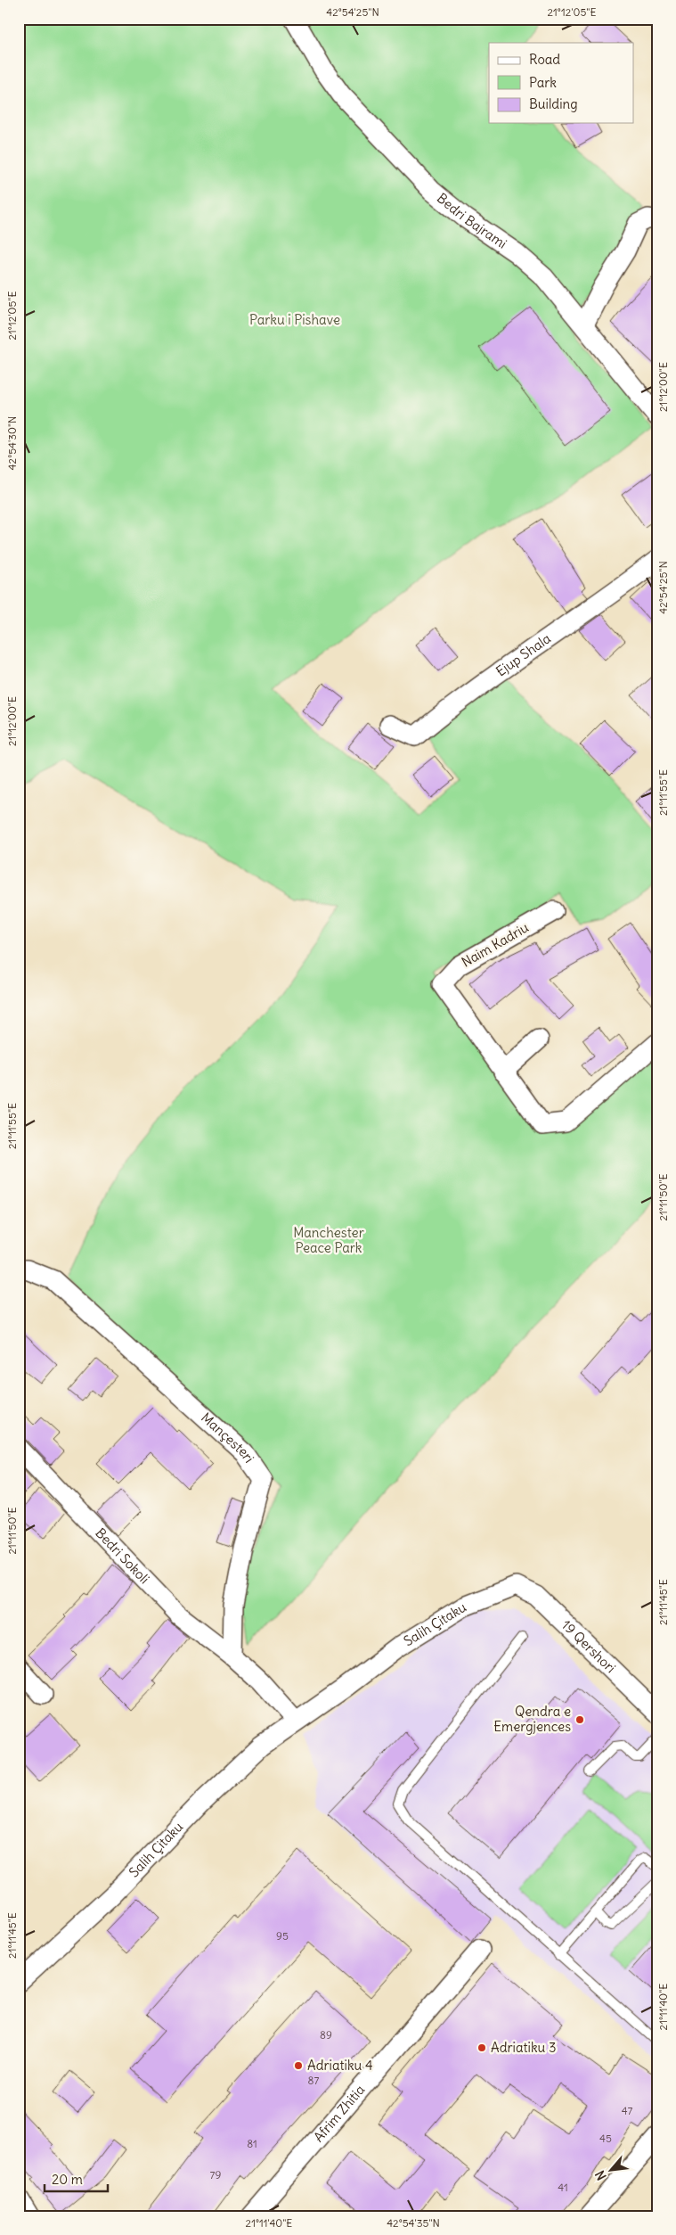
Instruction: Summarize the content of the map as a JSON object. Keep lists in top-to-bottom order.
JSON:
{
  "streets": {
    "street": [
      "Bedri Bajrami",
      "Ejup Shala",
      "Naim Kadriu",
      "Mançesteri",
      "Bedri Sokoli",
      "Salih Çitaku",
      "19 Qershori",
      "Afrim Zhitia"
    ]
  },
  "crossings": [
    ["Mançesteri", "Bedri Sokoli"],
    ["Salih Çitaku", "19 Qershori"]
  ],
  "parks": ["Parku i Pishave", "Manchester Peace Park"],
  "places": ["Qendra e Emergjences", "Adriatiku 3", "Adriatiku 4"],
  "house_numbers": [
    "95",
    "89",
    "87",
    "47",
    "45",
    "81",
    "79",
    "41"
  ],
  "legend": ["Road", "Park", "Building"],
  "scale_bar": "20 m",
  "north": "bottom left",
  "coordinates": [
    "42°54'25\"N",
    "21°12'05\"E",
    "21°12'00\"E",
    "42°54'30\"N",
    "21°11'55\"E",
    "21°11'50\"E",
    "21°11'45\"E",
    "21°11'40\"E",
    "42°54'35\"N"
  ]
}
